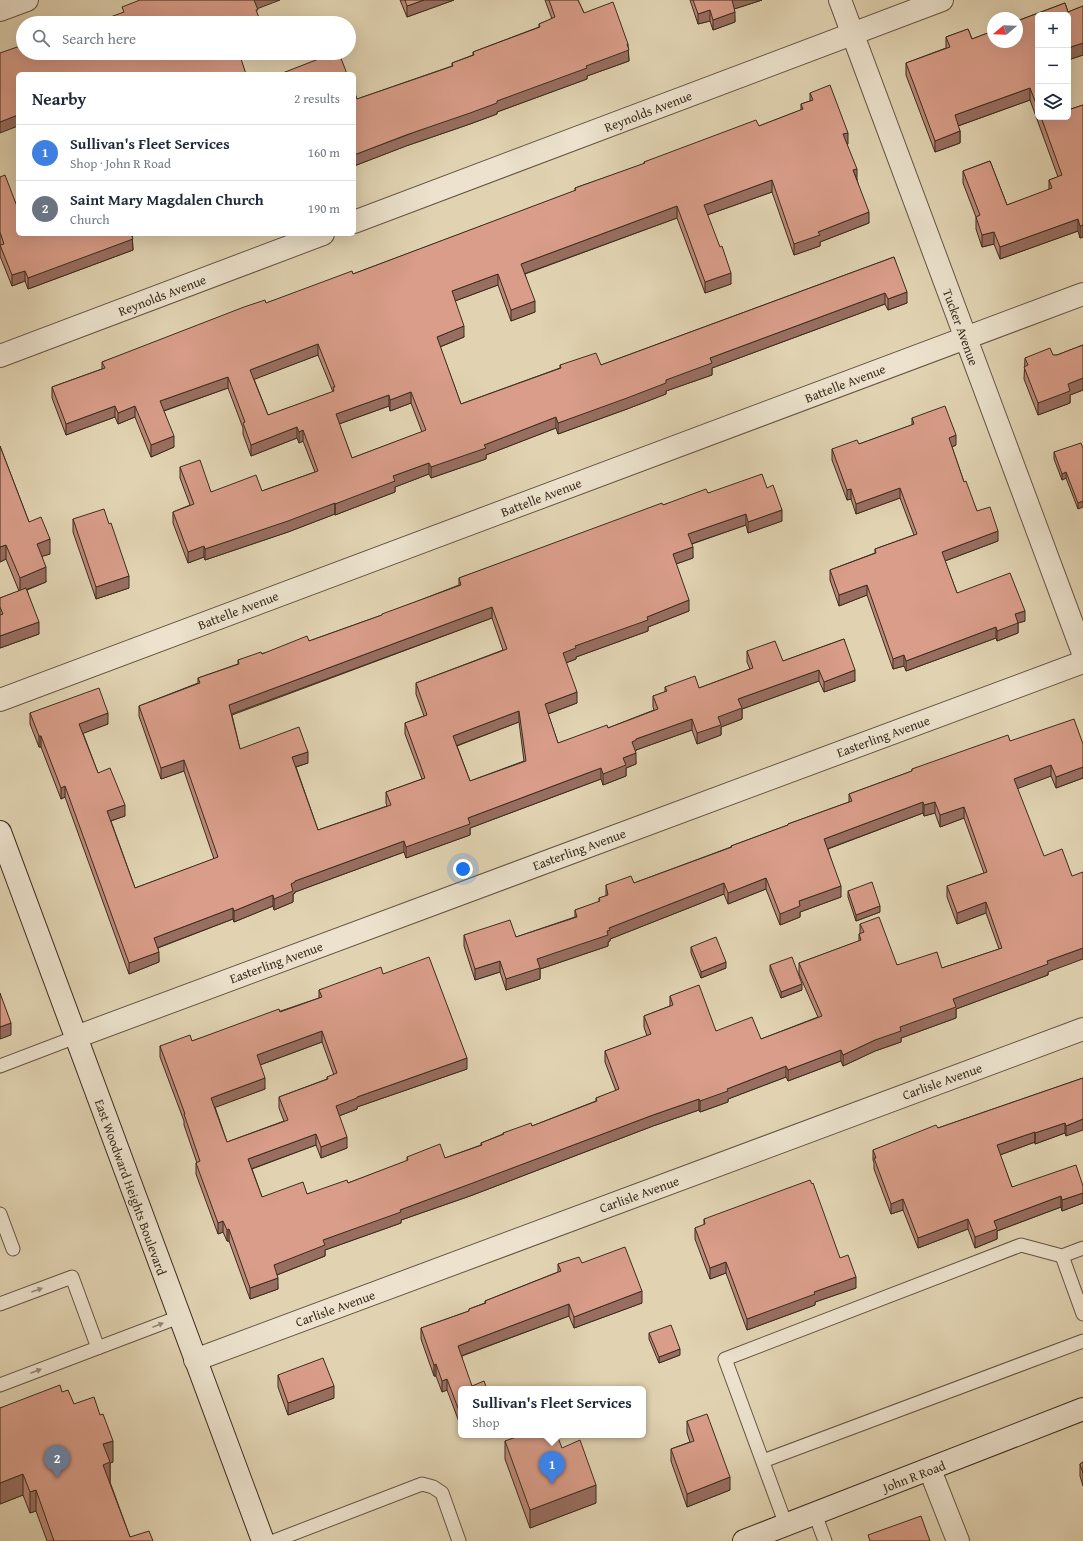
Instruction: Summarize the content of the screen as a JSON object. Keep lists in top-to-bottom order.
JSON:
{
  "streets": {
    "street": [
      "Reynolds Avenue",
      "Tucker Avenue",
      "Battelle Avenue",
      "Easterling Avenue",
      "Carlisle Avenue",
      "East Woodward Heights Boulevard",
      "John R Road"
    ]
  },
  "crossings": [
    ["Reynolds Avenue", "Tucker Avenue"],
    ["Tucker Avenue", "Battelle Avenue"],
    ["Easterling Avenue", "East Woodward Heights Boulevard"],
    ["Carlisle Avenue", "East Woodward Heights Boulevard"]
  ],
  "north": "left",
  "page": {
    "map_buttons": ["+", "−"],
    "search": "Search here",
    "heading": ["Nearby", "2 results"],
    "list": [
      {
        "mark": "1",
        "name": "Sullivan's Fleet Services",
        "note": "Shop · John R Road",
        "value": "160 m"
      },
      {
        "mark": "2",
        "name": "Saint Mary Magdalen Church",
        "note": "Church",
        "value": "190 m"
      }
    ],
    "popup": ["Sullivan's Fleet Services", "Shop"],
    "pins": ["2", "1"]
  }
}
